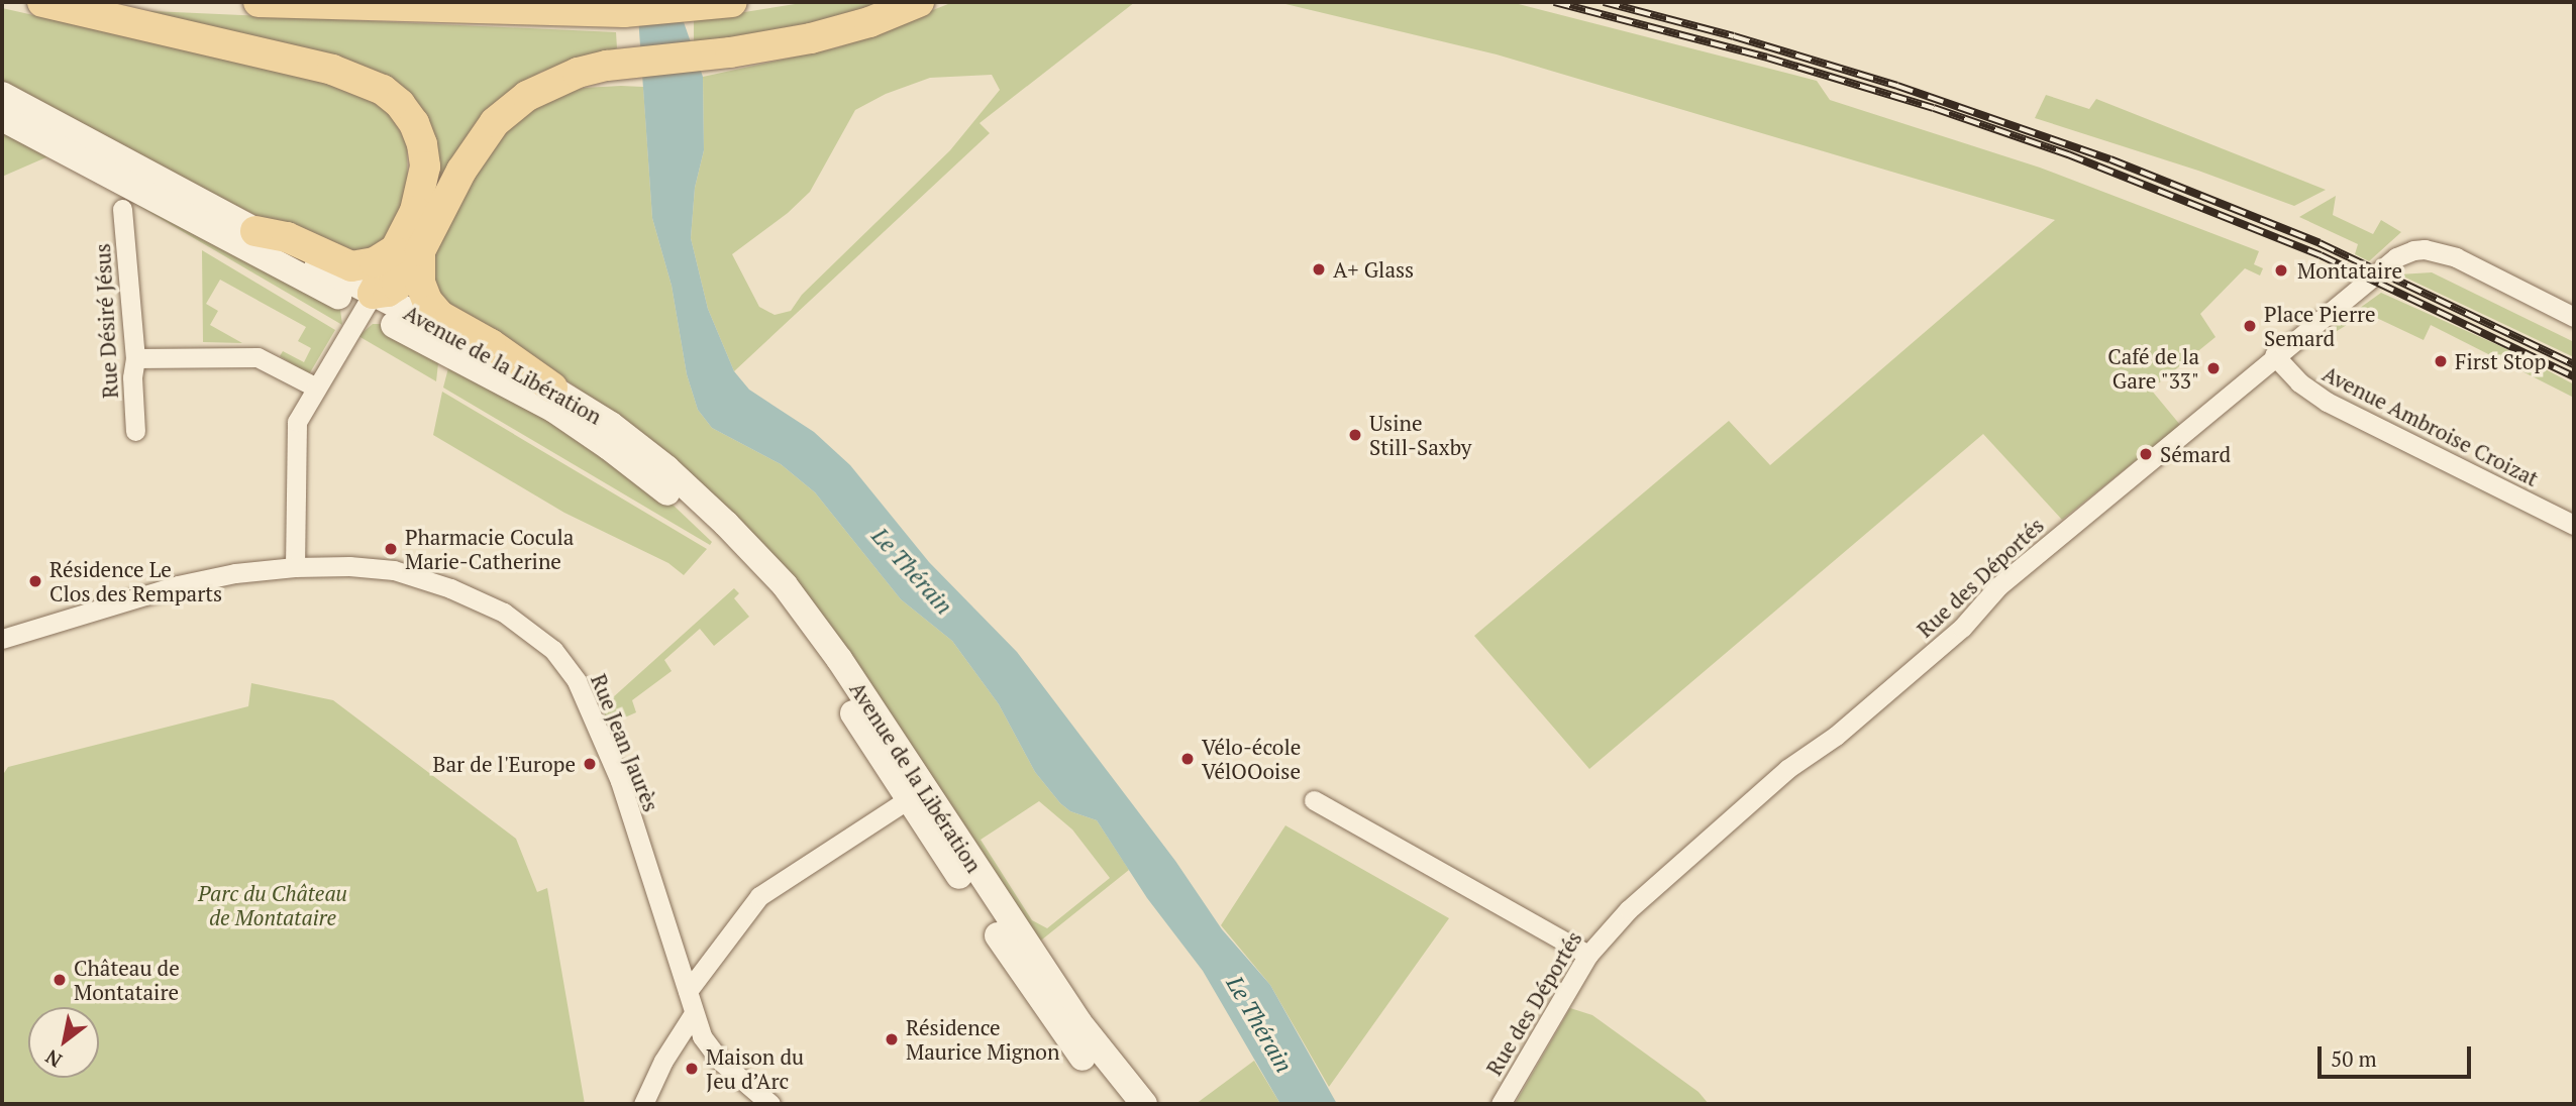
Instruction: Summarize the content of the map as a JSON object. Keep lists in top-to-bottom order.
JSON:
{
  "streets": {
    "main road": ["Avenue de la Libération"],
    "street": [
      "Rue Désiré Jésus",
      "Avenue Ambroise Croizat",
      "Rue des Déportés",
      "Rue Jean Jaurès"
    ]
  },
  "crossings": [
    ["Avenue Ambroise Croizat", "Rue des Déportés"]
  ],
  "water": ["Le Thérain"],
  "parks": ["Parc du Château de Montataire"],
  "places": [
    "A+ Glass",
    "Montataire",
    "Place Pierre Semard",
    "First Stop",
    "Café de la Gare \"33\"",
    "Usine Still-Saxby",
    "Sémard",
    "Pharmacie Cocula Marie-Catherine",
    "Résidence Le Clos des Remparts",
    "Vélo-école VélOOoise",
    "Bar de l'Europe",
    "Château de Montataire",
    "Résidence Maurice Mignon",
    "Maison du Jeu d’Arc"
  ],
  "scale_bar": "50 m",
  "north": "bottom left"
}
